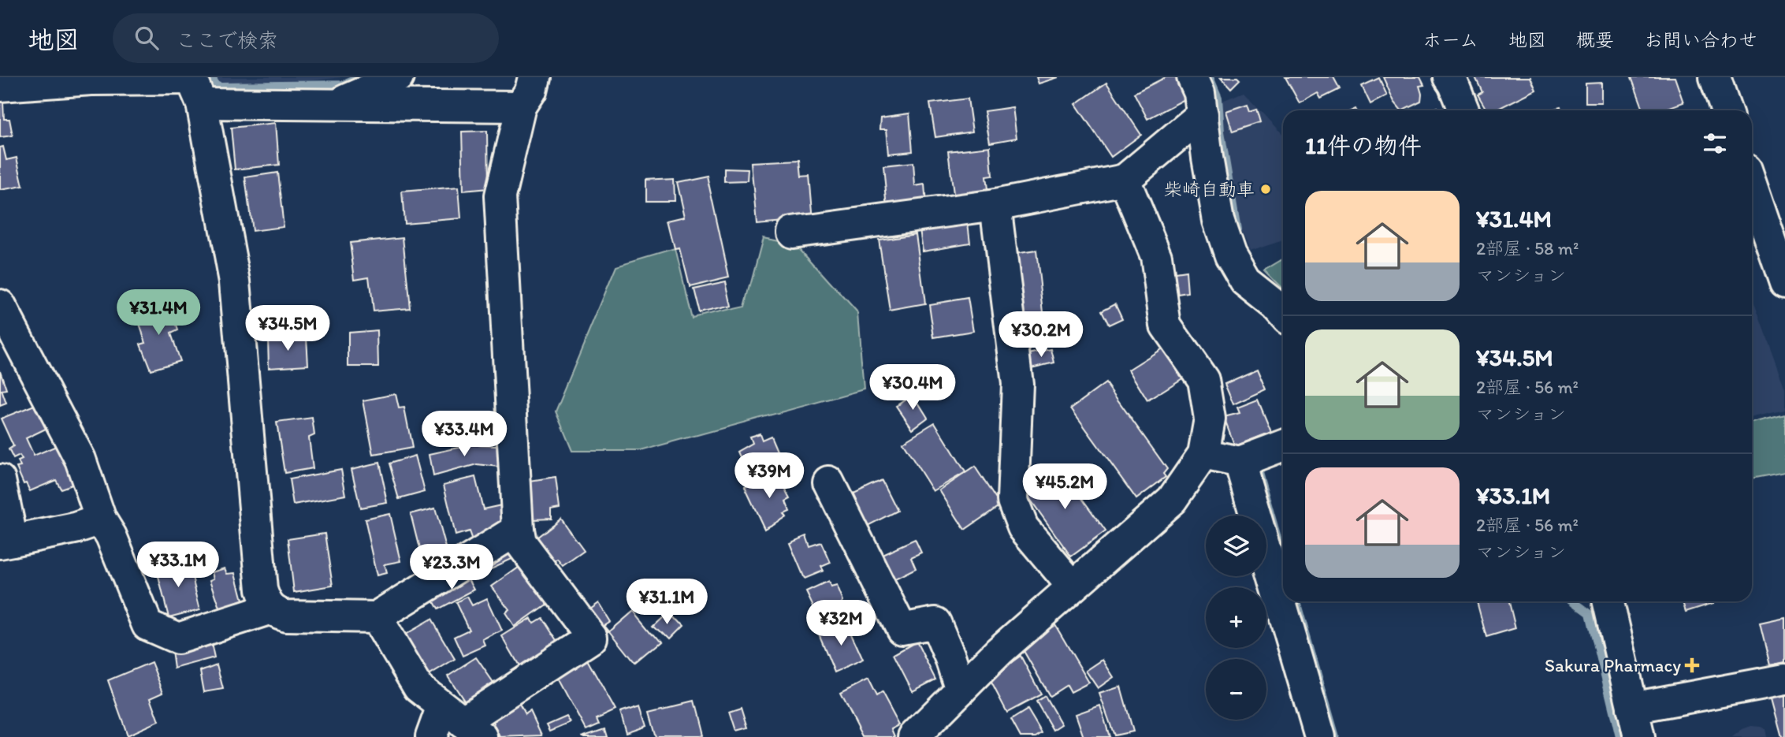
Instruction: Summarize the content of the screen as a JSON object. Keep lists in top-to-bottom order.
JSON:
{
  "places": {
    "other": ["柴崎自動車"],
    "health": ["Sakura Pharmacy"]
  },
  "page": {
    "header": "地図",
    "search": "ここで検索",
    "nav": [
      "ホーム",
      "地図",
      "概要",
      "お問い合わせ"
    ],
    "heading": "11件の物件",
    "list": [
      {
        "name": "¥31.4M",
        "note": "2部屋 · 58 m² · マンション"
      },
      {
        "name": "¥34.5M",
        "note": "2部屋 · 56 m² · マンション"
      },
      {
        "name": "¥33.1M",
        "note": "2部屋 · 56 m² · マンション"
      }
    ],
    "price": [
      "¥31.4M",
      "¥34.5M",
      "¥30.2M",
      "¥30.4M",
      "¥33.4M",
      "¥39M",
      "¥45.2M",
      "¥33.1M",
      "¥23.3M",
      "¥31.1M",
      "¥32M"
    ],
    "map_buttons": ["+", "−"]
  }
}
